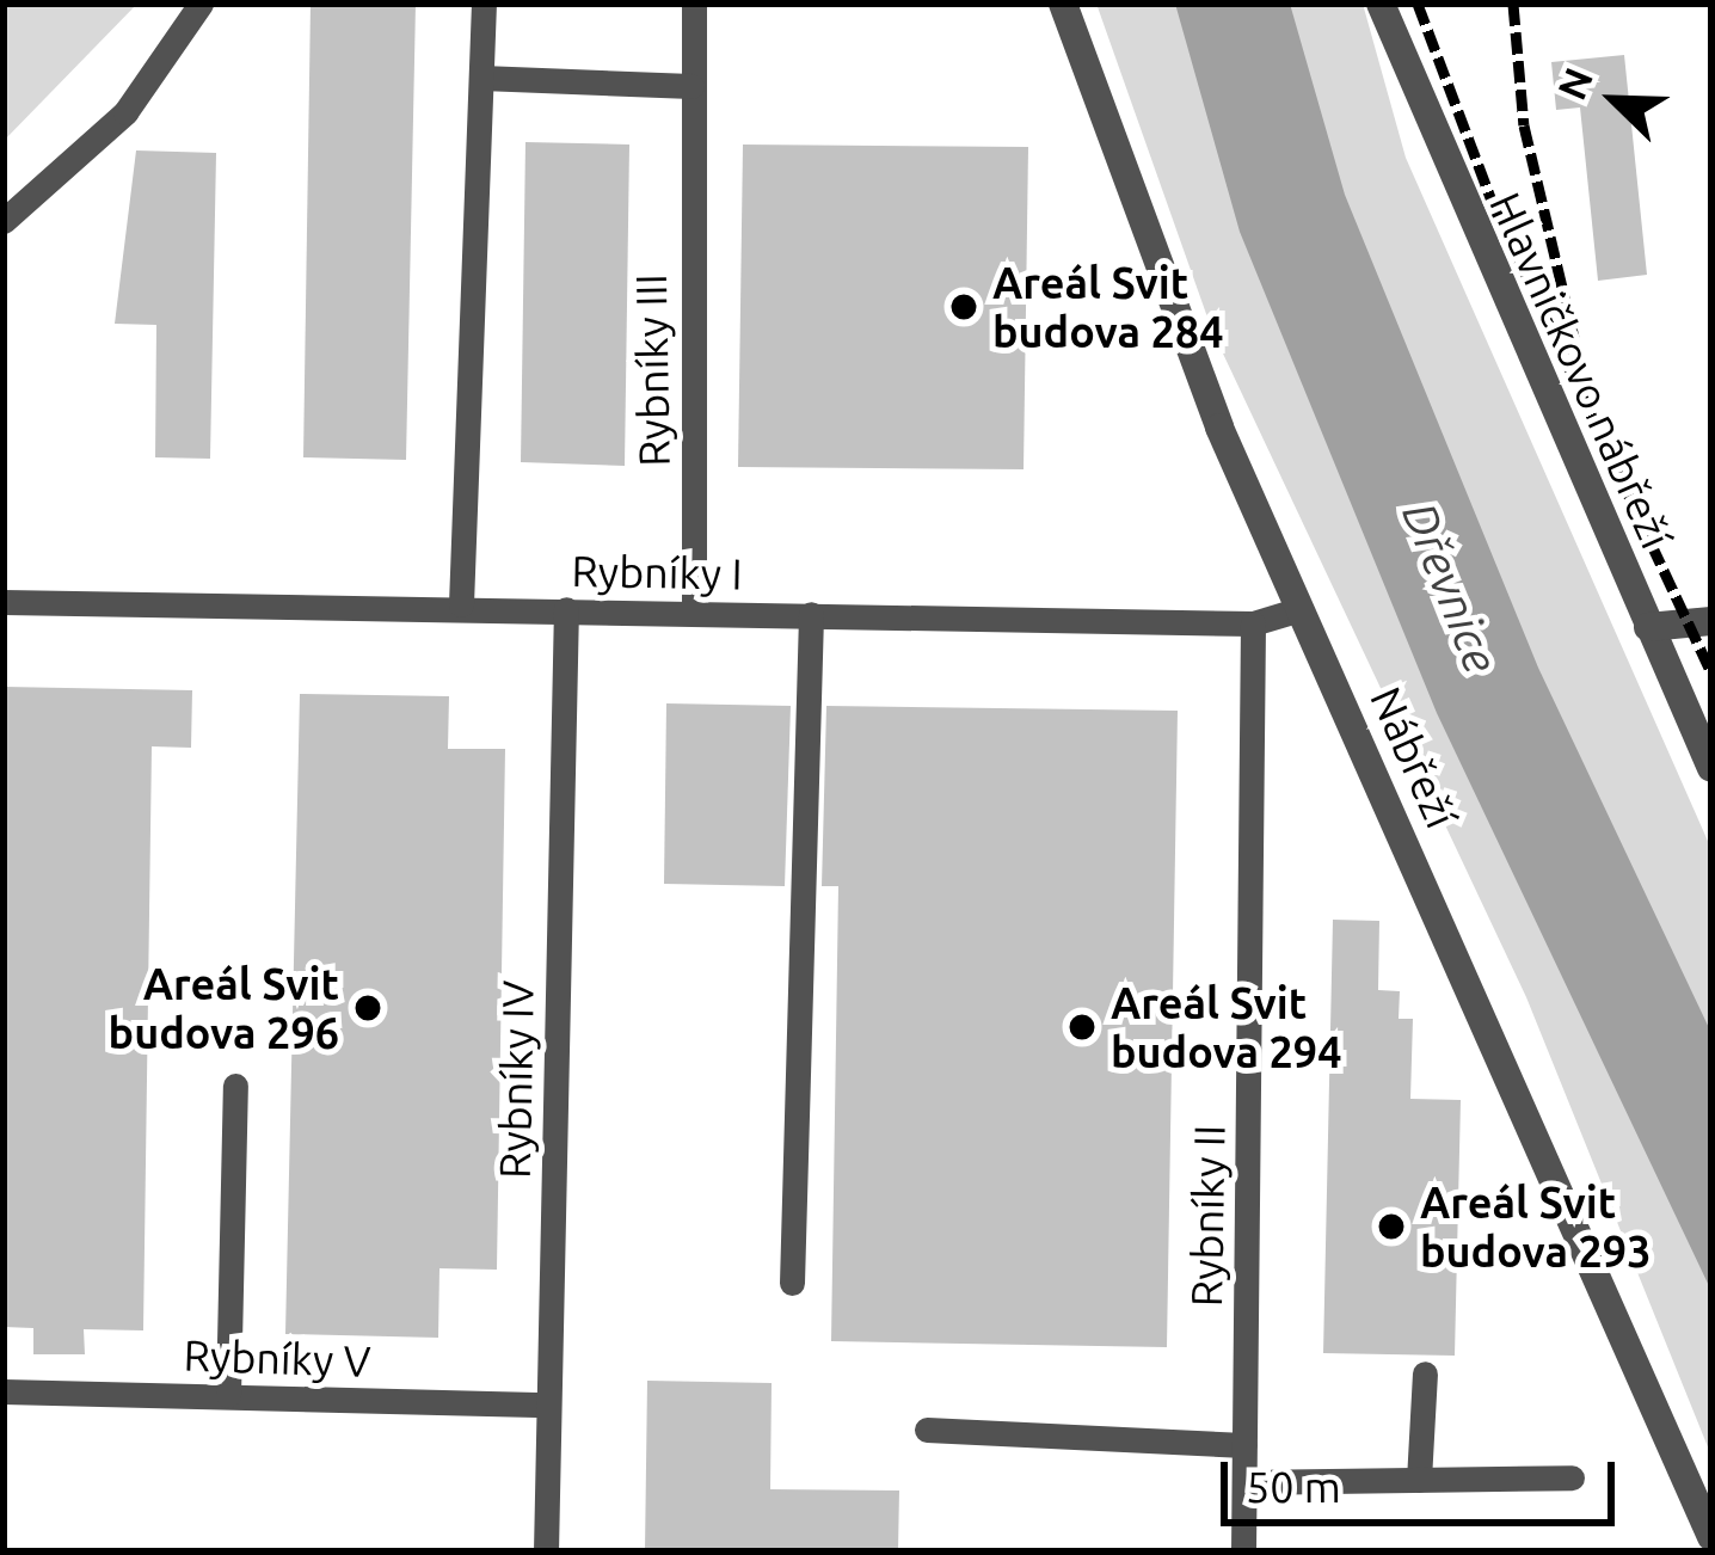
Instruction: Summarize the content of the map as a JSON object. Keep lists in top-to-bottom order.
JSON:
{
  "streets": {
    "street": ["Hlavničkovo nábřeží", "Nábřeží"],
    "lane": [
      "Rybníky III",
      "Rybníky I",
      "Rybníky IV",
      "Rybníky II",
      "Rybníky V"
    ]
  },
  "crossings": [
    ["Rybníky III", "Rybníky I"],
    ["Rybníky I", "Nábřeží"],
    ["Rybníky I", "Rybníky IV"],
    ["Rybníky I", "Rybníky II"],
    ["Rybníky IV", "Rybníky V"]
  ],
  "water": ["Dřevnice"],
  "places": [
    "Areál Svit budova 284",
    "Areál Svit budova 296",
    "Areál Svit budova 294",
    "Areál Svit budova 293"
  ],
  "scale_bar": "50 m",
  "north": "top left"
}
